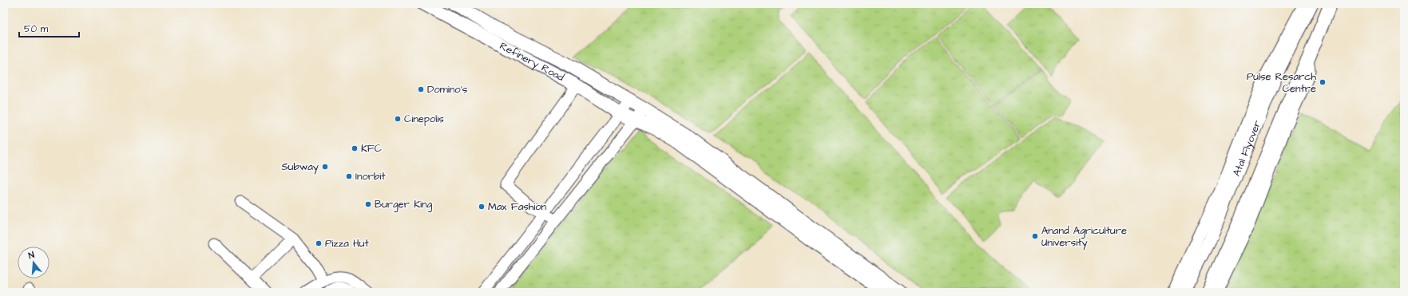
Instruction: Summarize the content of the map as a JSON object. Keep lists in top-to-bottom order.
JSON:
{
  "streets": {
    "main road": ["Refinery Road", "Atal Flyover"]
  },
  "places": [
    "Pulse Resarch Centre",
    "Domino's",
    "Cinepolis",
    "KFC",
    "Subway",
    "Inorbit",
    "Burger King",
    "Max Fashion",
    "Anand Agriculture University",
    "Pizza Hut"
  ],
  "scale_bar": "50 m",
  "north": "top"
}
